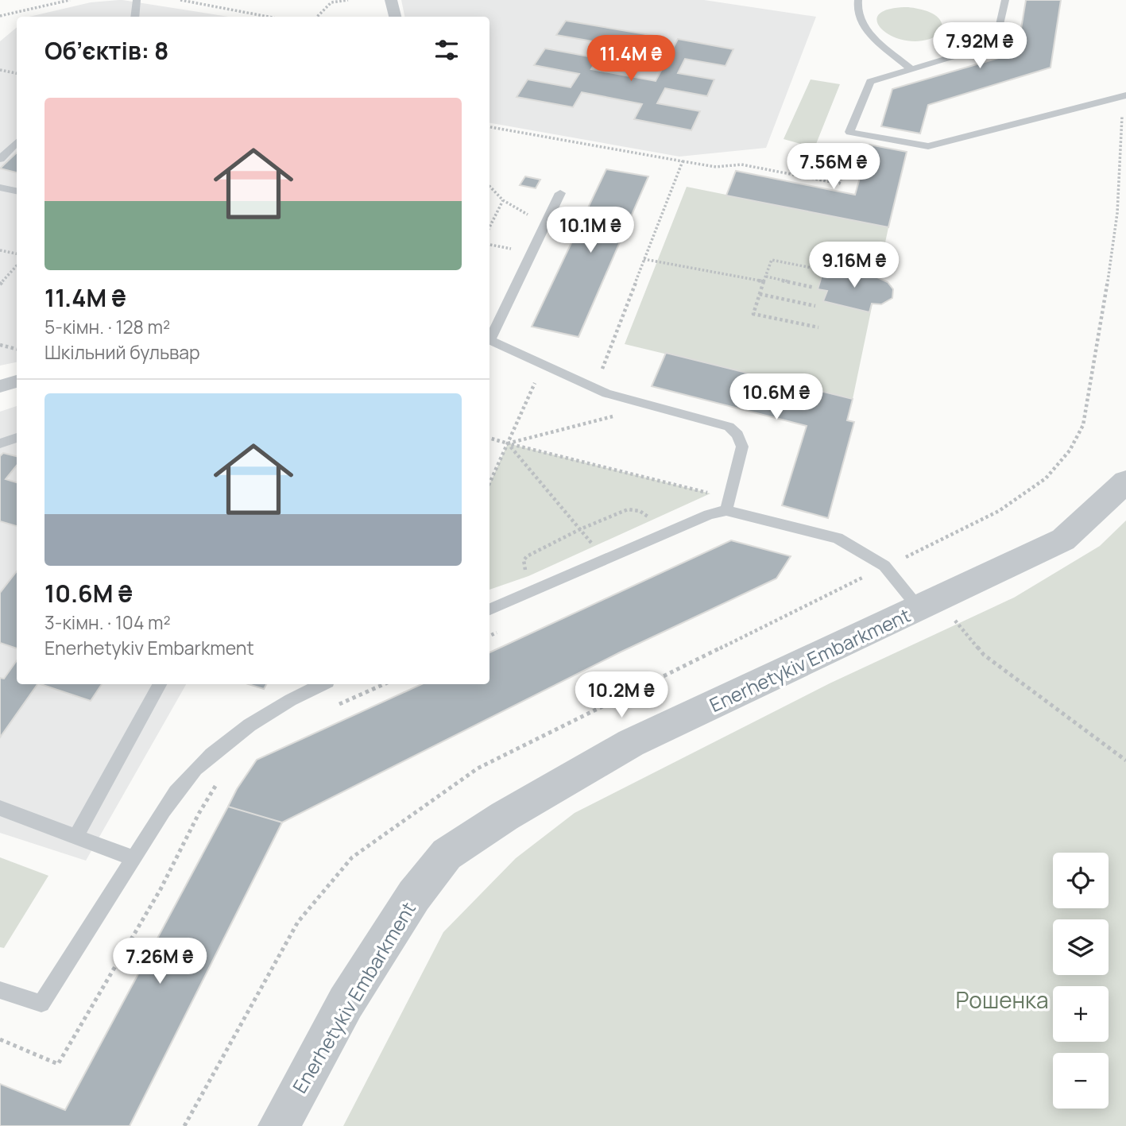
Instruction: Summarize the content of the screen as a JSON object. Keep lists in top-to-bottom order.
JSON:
{
  "streets": {
    "street": ["Enerhetykiv Embarkment"]
  },
  "parks": ["Рошенка"],
  "page": {
    "heading": "Об’єктів: 8",
    "price": [
      "7.92M ₴",
      "11.4M ₴",
      "7.56M ₴",
      "10.1M ₴",
      "9.16M ₴",
      "10.6M ₴",
      "10.2M ₴",
      "7.26M ₴"
    ],
    "list": [
      {
        "name": "11.4M ₴",
        "note": "5-кімн. · 128 m² · Шкільний бульвар"
      },
      {
        "name": "10.6M ₴",
        "note": "3-кімн. · 104 m² · Enerhetykiv Embarkment"
      }
    ],
    "map_buttons": ["+", "−"]
  }
}
